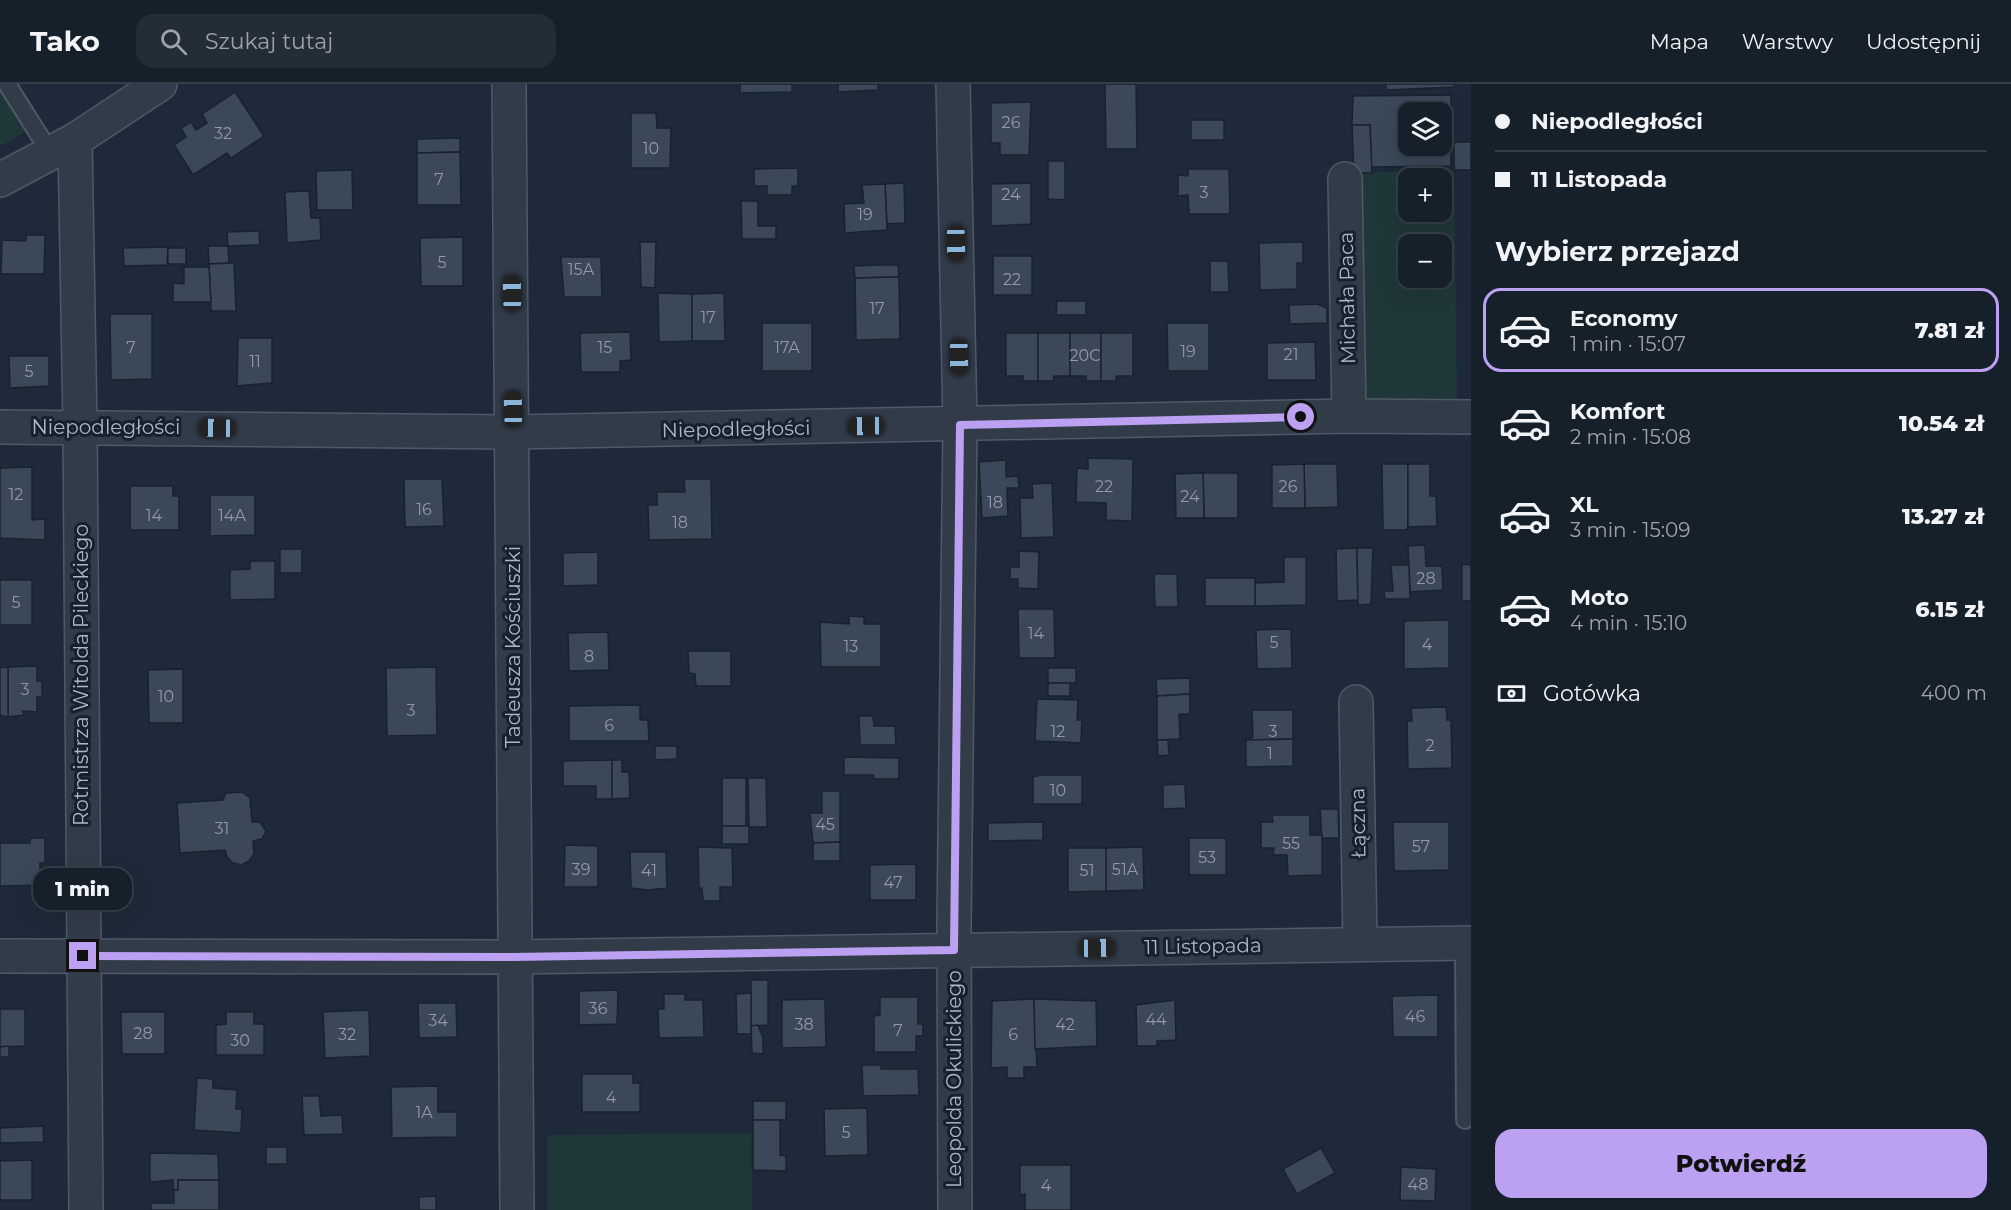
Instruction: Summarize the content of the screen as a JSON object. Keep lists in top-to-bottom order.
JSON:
{
  "streets": {
    "street": [
      "Michała Paca",
      "Niepodległości",
      "Tadeusza Kościuszki",
      "Rotmistrza Witolda Pileckiego",
      "Łączna",
      "11 Listopada",
      "Leopolda Okulickiego"
    ]
  },
  "crossings": [
    ["Michała Paca", "Niepodległości"],
    ["Niepodległości", "Tadeusza Kościuszki"],
    ["Niepodległości", "Rotmistrza Witolda Pileckiego"],
    ["Niepodległości", "Leopolda Okulickiego"],
    ["Tadeusza Kościuszki", "11 Listopada"],
    ["Rotmistrza Witolda Pileckiego", "11 Listopada"],
    ["Łączna", "11 Listopada"],
    ["11 Listopada", "Leopolda Okulickiego"]
  ],
  "house_numbers": [
    "26",
    "32",
    "10",
    "7",
    "3",
    "24",
    "19",
    "5",
    "15A",
    "22",
    "17",
    "17",
    "7",
    "15",
    "17A",
    "19",
    "21",
    "20C",
    "11",
    "5",
    "22",
    "26",
    "12",
    "24",
    "18",
    "16",
    "14",
    "14A",
    "18",
    "28",
    "5",
    "14",
    "5",
    "4",
    "13",
    "8",
    "3",
    "10",
    "3",
    "6",
    "12",
    "3",
    "2",
    "1",
    "10",
    "45",
    "31",
    "55",
    "57",
    "53",
    "39",
    "51A",
    "41",
    "51",
    "47",
    "36",
    "46",
    "44",
    "34",
    "38",
    "42",
    "7",
    "28",
    "32",
    "6",
    "30",
    "4",
    "1A",
    "5",
    "48",
    "4"
  ],
  "page": {
    "header": "Tako",
    "search": "Szukaj tutaj",
    "nav": ["Mapa", "Warstwy", "Udostępnij"],
    "banner": ["Niepodległości", "11 Listopada"],
    "map_buttons": ["+", "−"],
    "heading": "Wybierz przejazd",
    "list": [
      {
        "name": "Economy",
        "note": "1 min · 15:07",
        "value": "7.81 zł"
      },
      {
        "name": "Komfort",
        "note": "2 min · 15:08",
        "value": "10.54 zł"
      },
      {
        "name": "XL",
        "note": "3 min · 15:09",
        "value": "13.27 zł"
      },
      {
        "name": "Moto",
        "note": "4 min · 15:10",
        "value": "6.15 zł"
      }
    ],
    "pay": ["Gotówka", "400 m"],
    "bubble": "1 min",
    "buttons": "Potwierdź"
  }
}
